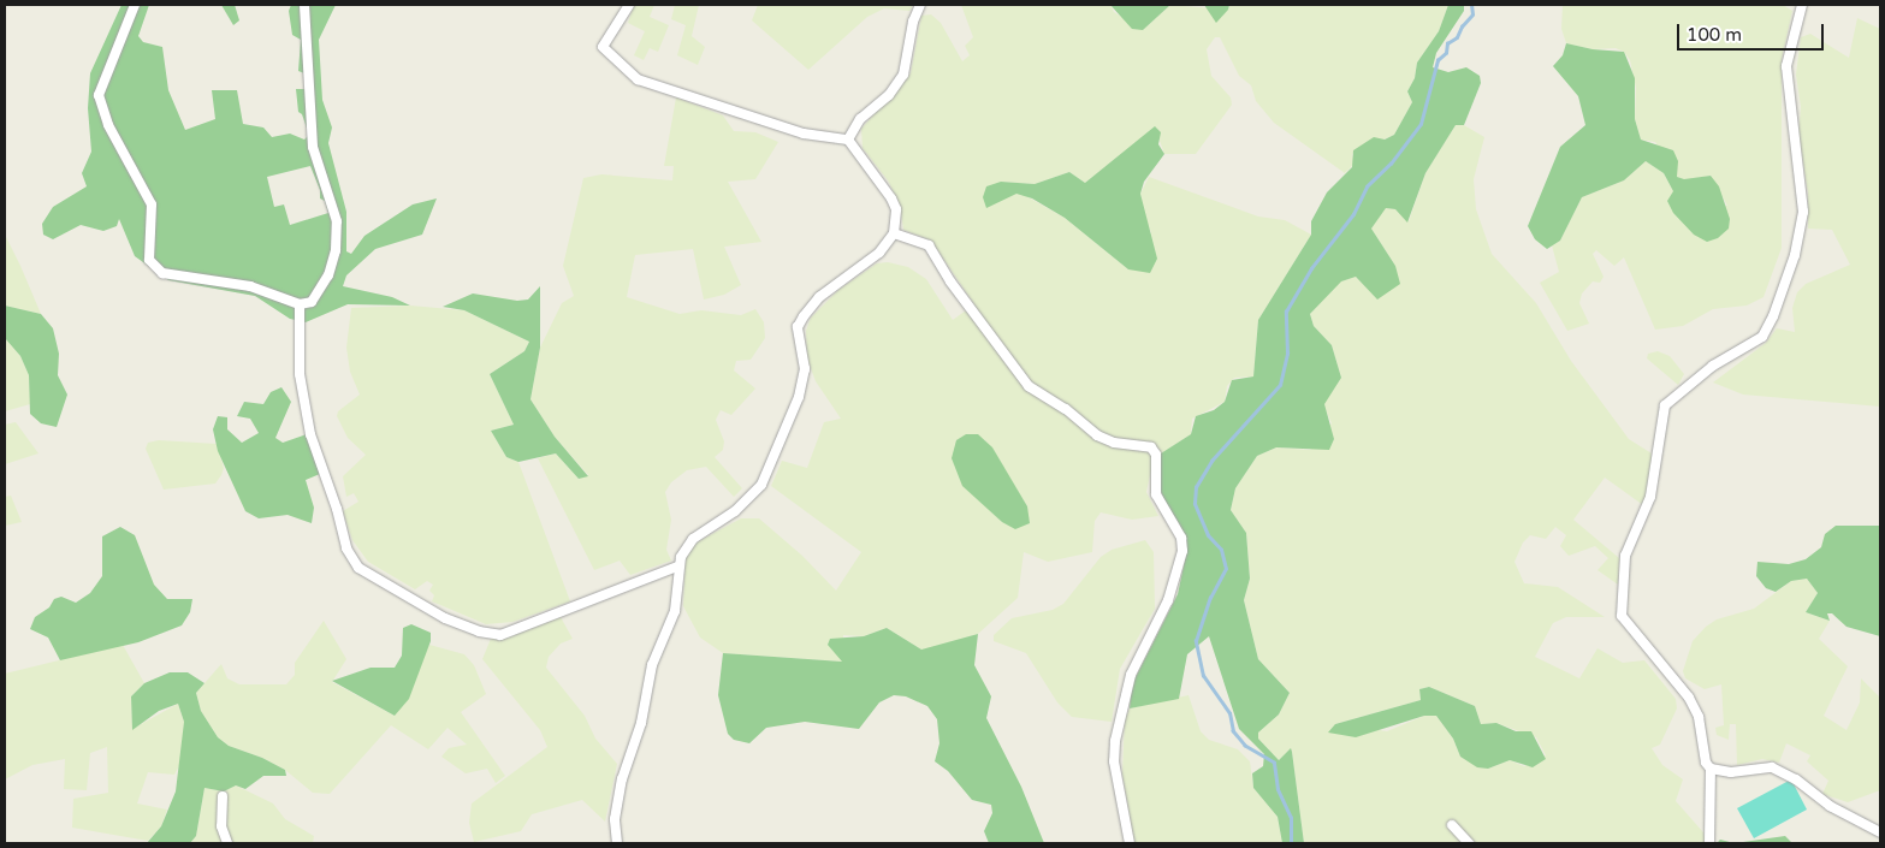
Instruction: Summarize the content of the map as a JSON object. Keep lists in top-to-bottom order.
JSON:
{
  "scale_bar": "100 m"
}
